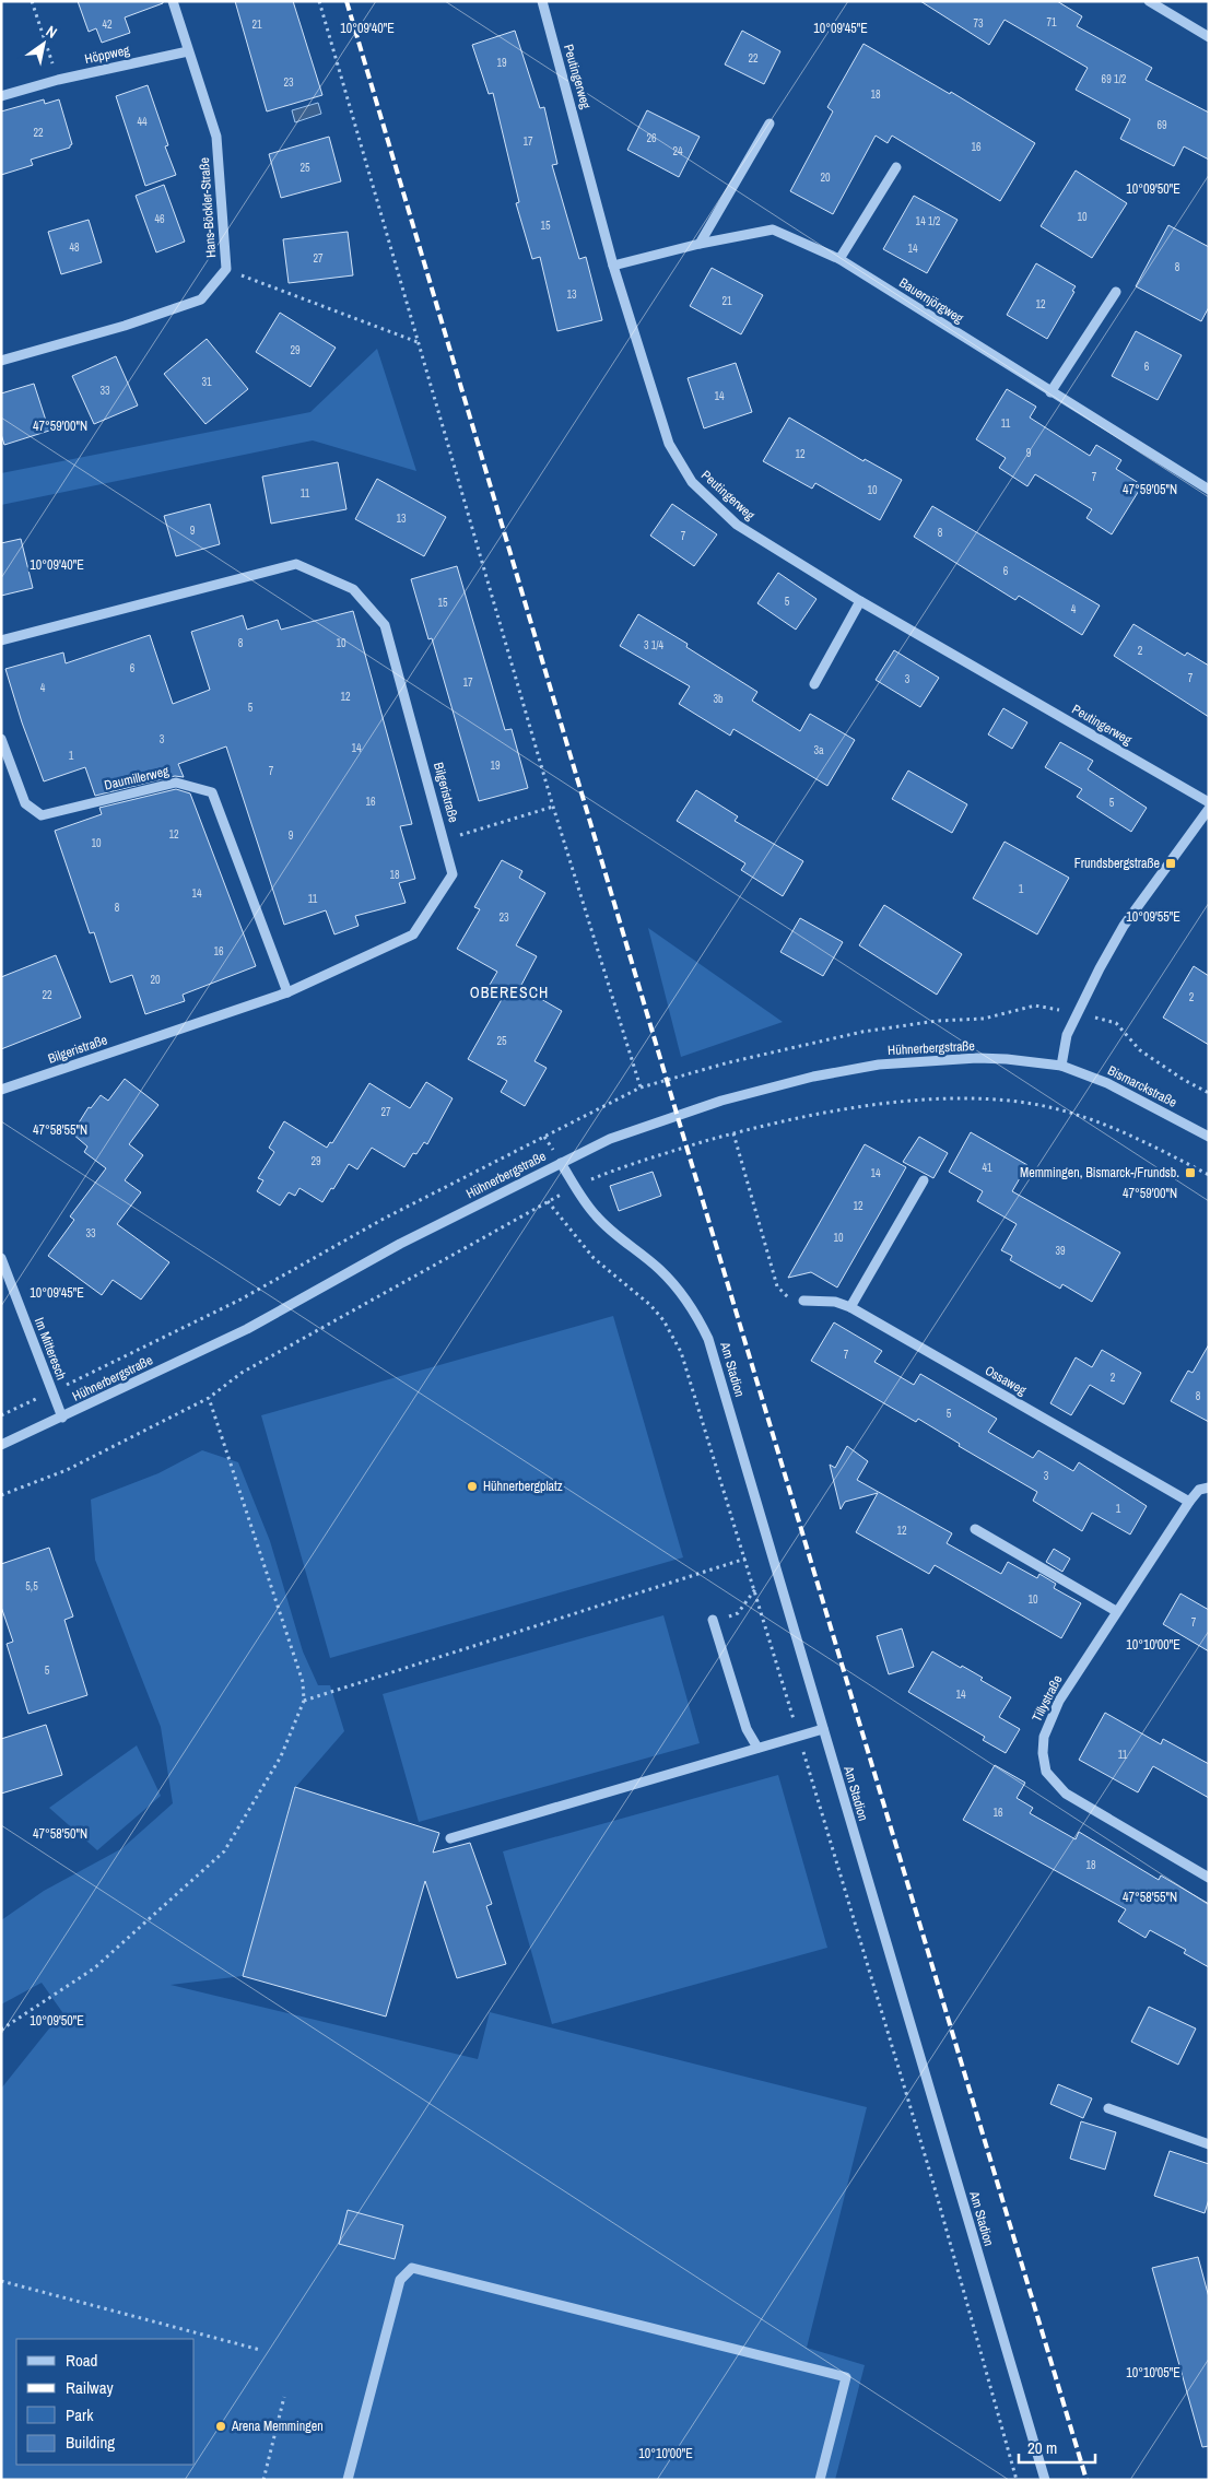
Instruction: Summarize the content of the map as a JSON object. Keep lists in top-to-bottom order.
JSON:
{
  "streets": {
    "street": [
      "Höppweg",
      "Peutingerweg",
      "Hans-Böckler-Straße",
      "Bauernjörgweg",
      "Daumillerweg",
      "Bilgeristraße",
      "Hühnerbergstraße",
      "Bismarckstraße",
      "Im Mitteresch",
      "Am Stadion",
      "Ossaweg",
      "Tillystraße"
    ]
  },
  "crossings": [
    ["Höppweg", "Hans-Böckler-Straße"],
    ["Peutingerweg", "Bauernjörgweg"],
    ["Daumillerweg", "Bilgeristraße"],
    ["Hühnerbergstraße", "Bismarckstraße"],
    ["Hühnerbergstraße", "Im Mitteresch"],
    ["Hühnerbergstraße", "Am Stadion"],
    ["Ossaweg", "Tillystraße"]
  ],
  "districts": ["OBERESCH"],
  "places": {
    "transit": ["Frundsbergstraße", "Memmingen, Bismarck-/Frundsb."],
    "other": ["Hühnerbergplatz", "Arena Memmingen"]
  },
  "house_numbers": [
    "71",
    "73",
    "42",
    "21",
    "22",
    "19",
    "69 1/2",
    "23",
    "18",
    "44",
    "69",
    "22",
    "26",
    "17",
    "16",
    "24",
    "25",
    "20",
    "10",
    "46",
    "14 1/2",
    "15",
    "48",
    "14",
    "27",
    "8",
    "13",
    "21",
    "12",
    "29",
    "6",
    "31",
    "33",
    "14",
    "11",
    "9",
    "12",
    "7",
    "10",
    "11",
    "13",
    "9",
    "8",
    "7",
    "6",
    "5",
    "15",
    "4",
    "8",
    "10",
    "3 1/4",
    "2",
    "6",
    "7",
    "3",
    "17",
    "4",
    "12",
    "3b",
    "5",
    "3",
    "14",
    "3a",
    "1",
    "19",
    "7",
    "16",
    "5",
    "12",
    "9",
    "10",
    "18",
    "1",
    "14",
    "11",
    "8",
    "23",
    "16",
    "20",
    "22",
    "2",
    "25",
    "27",
    "29",
    "41",
    "14",
    "12",
    "33",
    "10",
    "39",
    "7",
    "2",
    "8",
    "5",
    "3",
    "1",
    "12",
    "5,5",
    "10",
    "7",
    "5",
    "14",
    "11",
    "16",
    "18"
  ],
  "legend": [
    "Road",
    "Railway",
    "Park",
    "Building"
  ],
  "scale_bar": "20 m",
  "north": "top right",
  "coordinates": [
    "10°09'45\"E",
    "10°09'40\"E",
    "10°09'50\"E",
    "47°59'00\"N",
    "47°59'05\"N",
    "10°09'55\"E",
    "47°58'55\"N",
    "10°10'00\"E",
    "47°58'50\"N",
    "10°10'05\"E"
  ]
}
